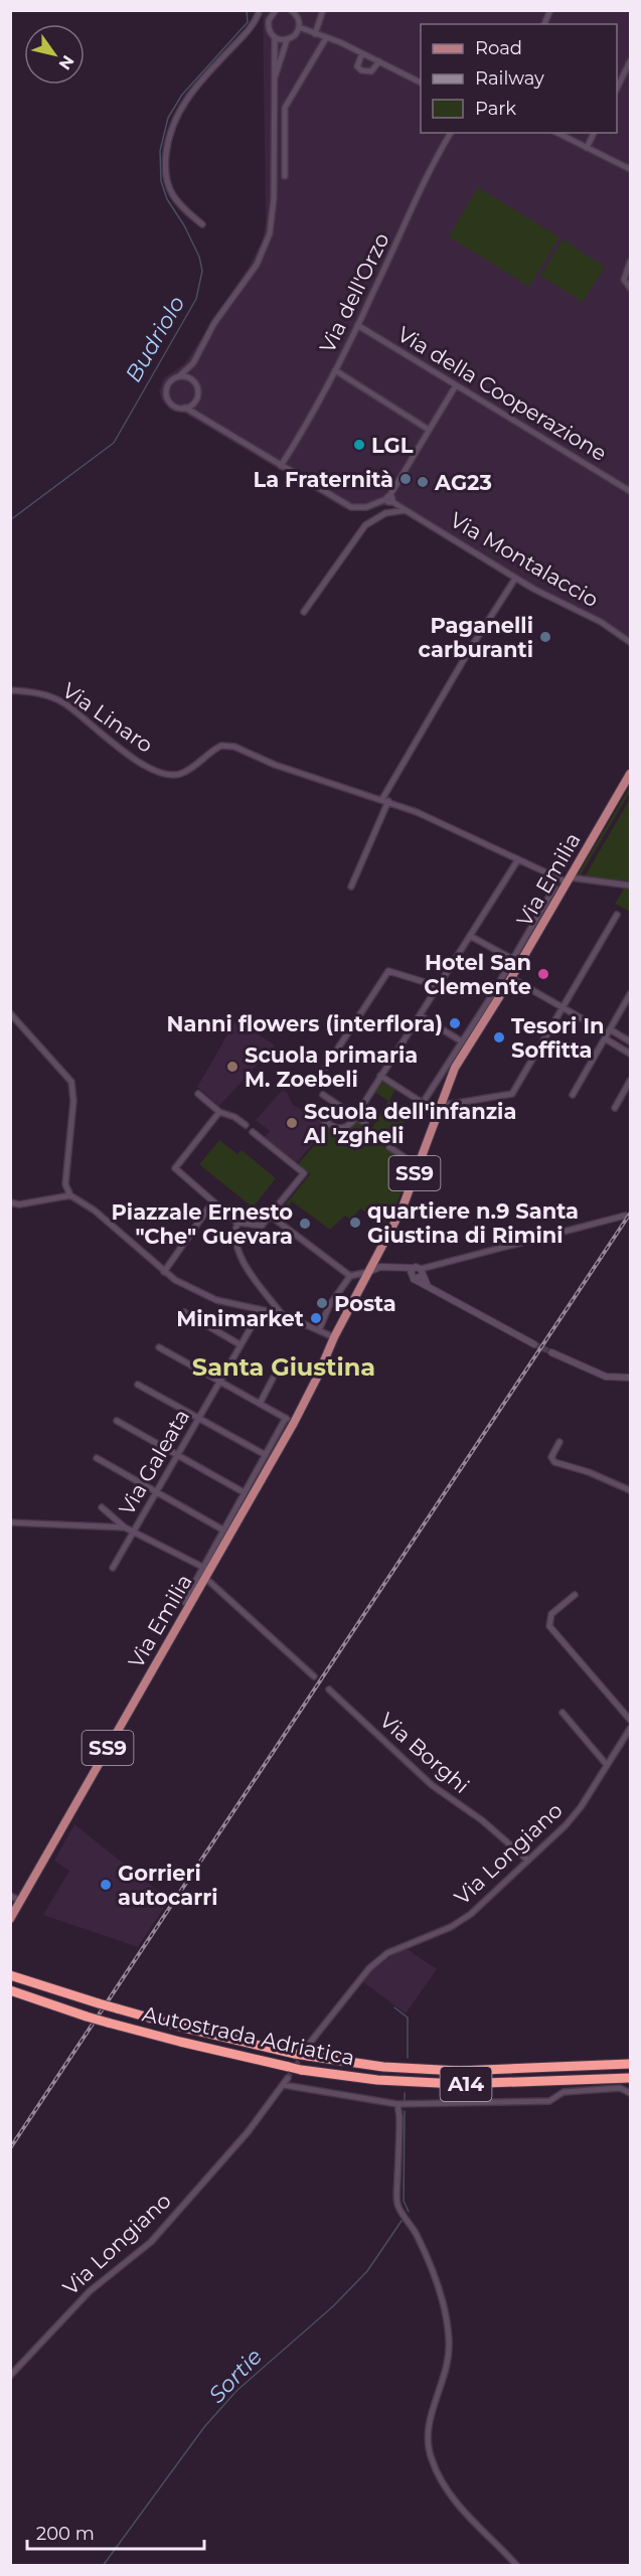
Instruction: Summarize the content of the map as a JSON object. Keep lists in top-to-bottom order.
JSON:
{
  "streets": {
    "highway": ["Autostrada Adriatica", "A14"],
    "main road": ["Via Emilia", "SS9"],
    "street": [
      "Via dell'Orzo",
      "Via della Cooperazione",
      "Via Montalaccio",
      "Via Linaro",
      "Via Galeata",
      "Via Borghi",
      "Via Longiano"
    ]
  },
  "crossings": [
    ["Via dell'Orzo", "Via della Cooperazione"],
    ["Via Linaro", "Via Emilia"],
    ["Via Borghi", "Via Longiano"]
  ],
  "districts": ["Santa Giustina"],
  "water": ["Budriolo", "Sortie"],
  "places": [
    "LGL",
    "La Fraternità",
    "AG23",
    "Paganelli carburanti",
    "Hotel San Clemente",
    "Nanni flowers (interflora)",
    "Tesori In Soffitta",
    "Scuola primaria M. Zoebeli",
    "Scuola dell'infanzia Al 'zgheli",
    "quartiere n.9 Santa Giustina di Rimini",
    "Piazzale Ernesto \"Che\" Guevara",
    "Posta",
    "Minimarket",
    "Gorrieri autocarri"
  ],
  "legend": ["Road", "Railway", "Park"],
  "scale_bar": "200 m",
  "north": "bottom right"
}
